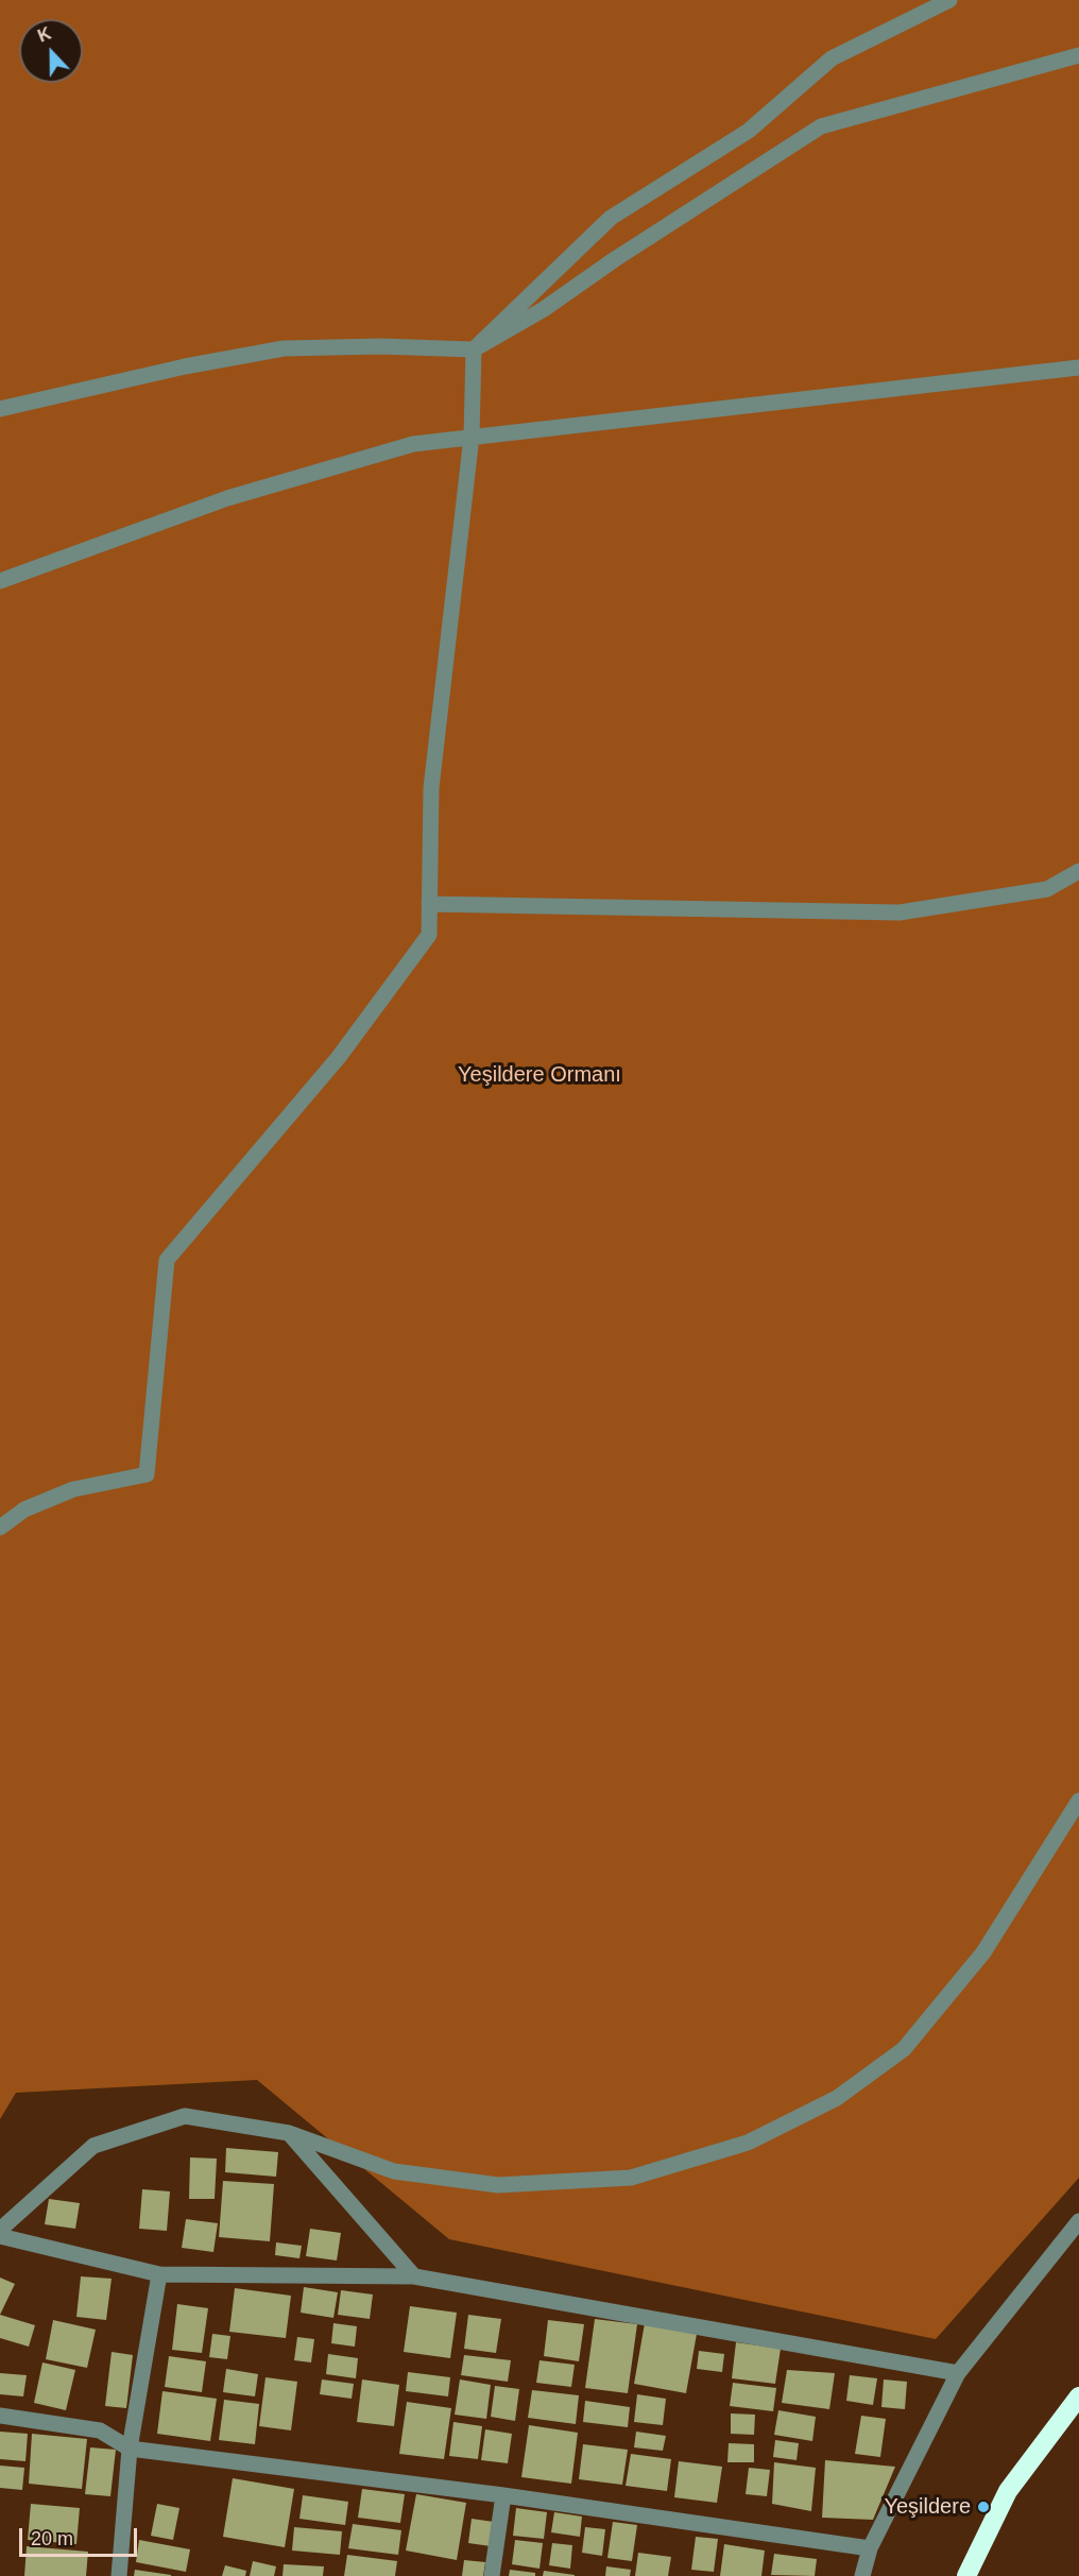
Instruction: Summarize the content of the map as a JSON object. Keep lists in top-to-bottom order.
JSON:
{
  "parks": ["Yeşildere Ormanı"],
  "places": ["Yeşildere"],
  "scale_bar": "20 m",
  "north": "top"
}
